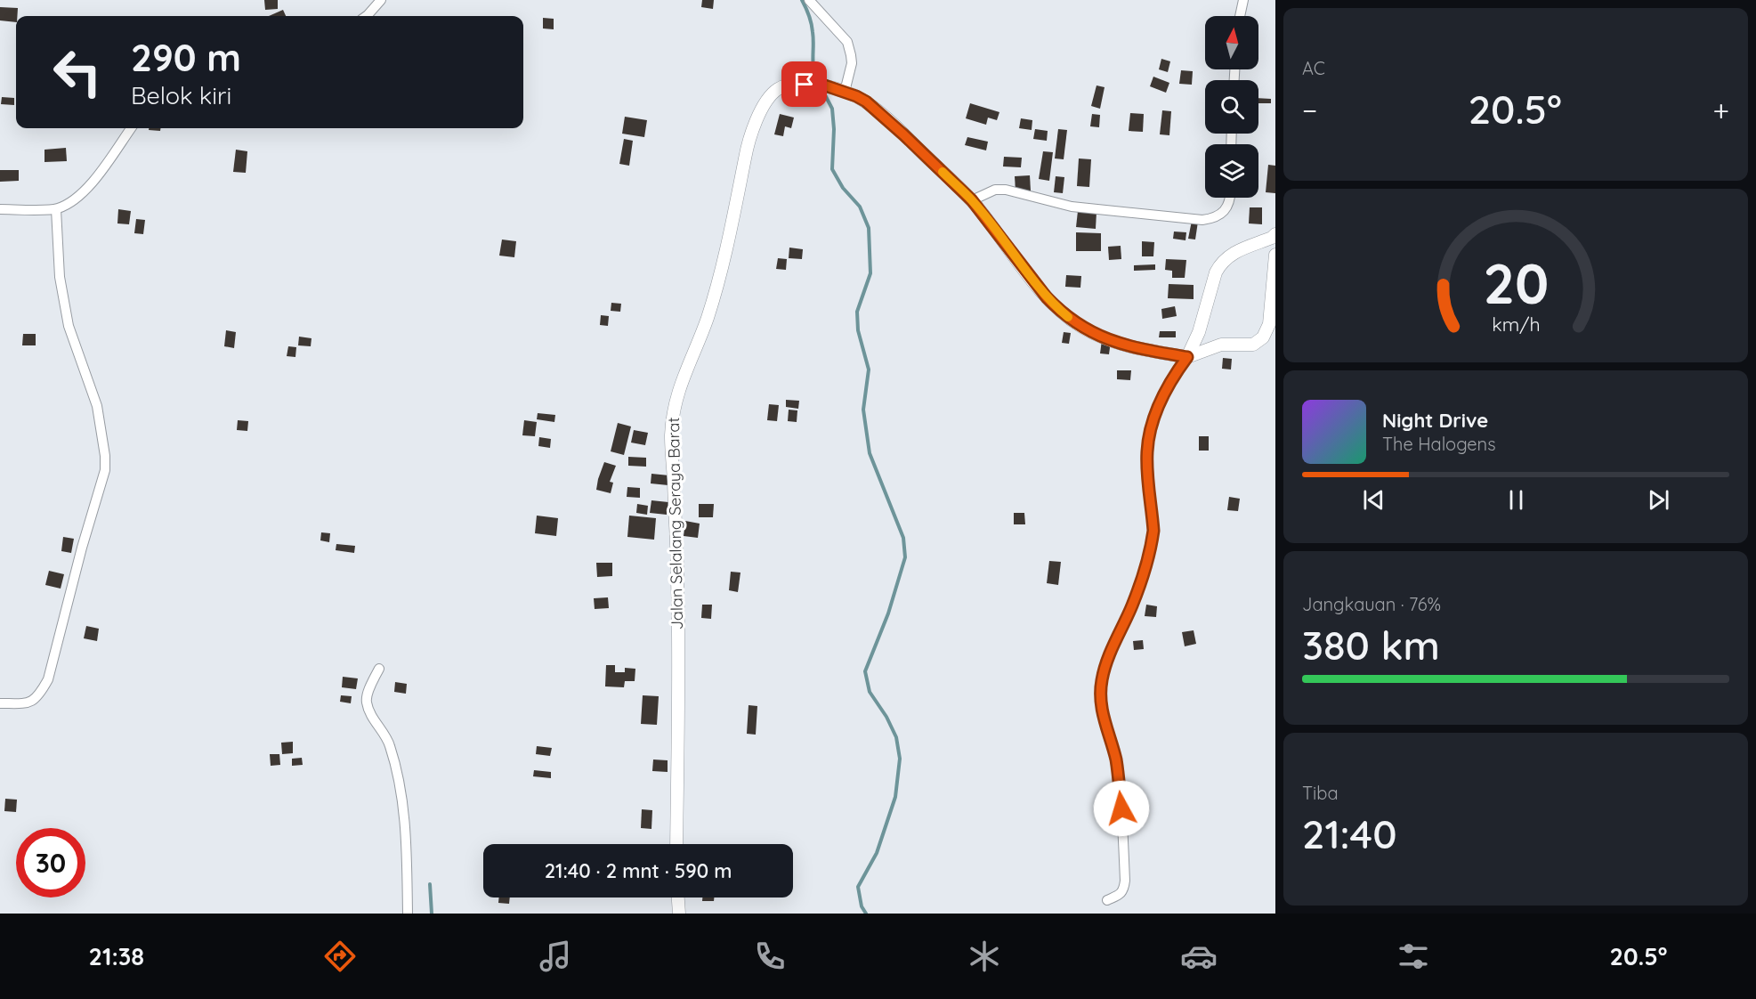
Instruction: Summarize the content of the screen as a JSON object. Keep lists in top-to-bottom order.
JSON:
{
  "streets": {
    "street": ["Jalan Selalang Seraya Barat"]
  },
  "north": "top",
  "page": {
    "tile": [
      "AC",
      ["Jangkauan · 76%", "380 km"],
      ["Tiba", "21:40"]
    ],
    "turn": ["290 m", "Belok kiri"],
    "heat": ["−", "20.5°", "+"],
    "song": ["Night Drive", "The Halogens"],
    "limit": "30",
    "trip": "21:40 · 2 mnt · 590 m",
    "tabs": ["21:38", "20.5°"],
    "gauge": ["20", "km/h"]
  }
}
